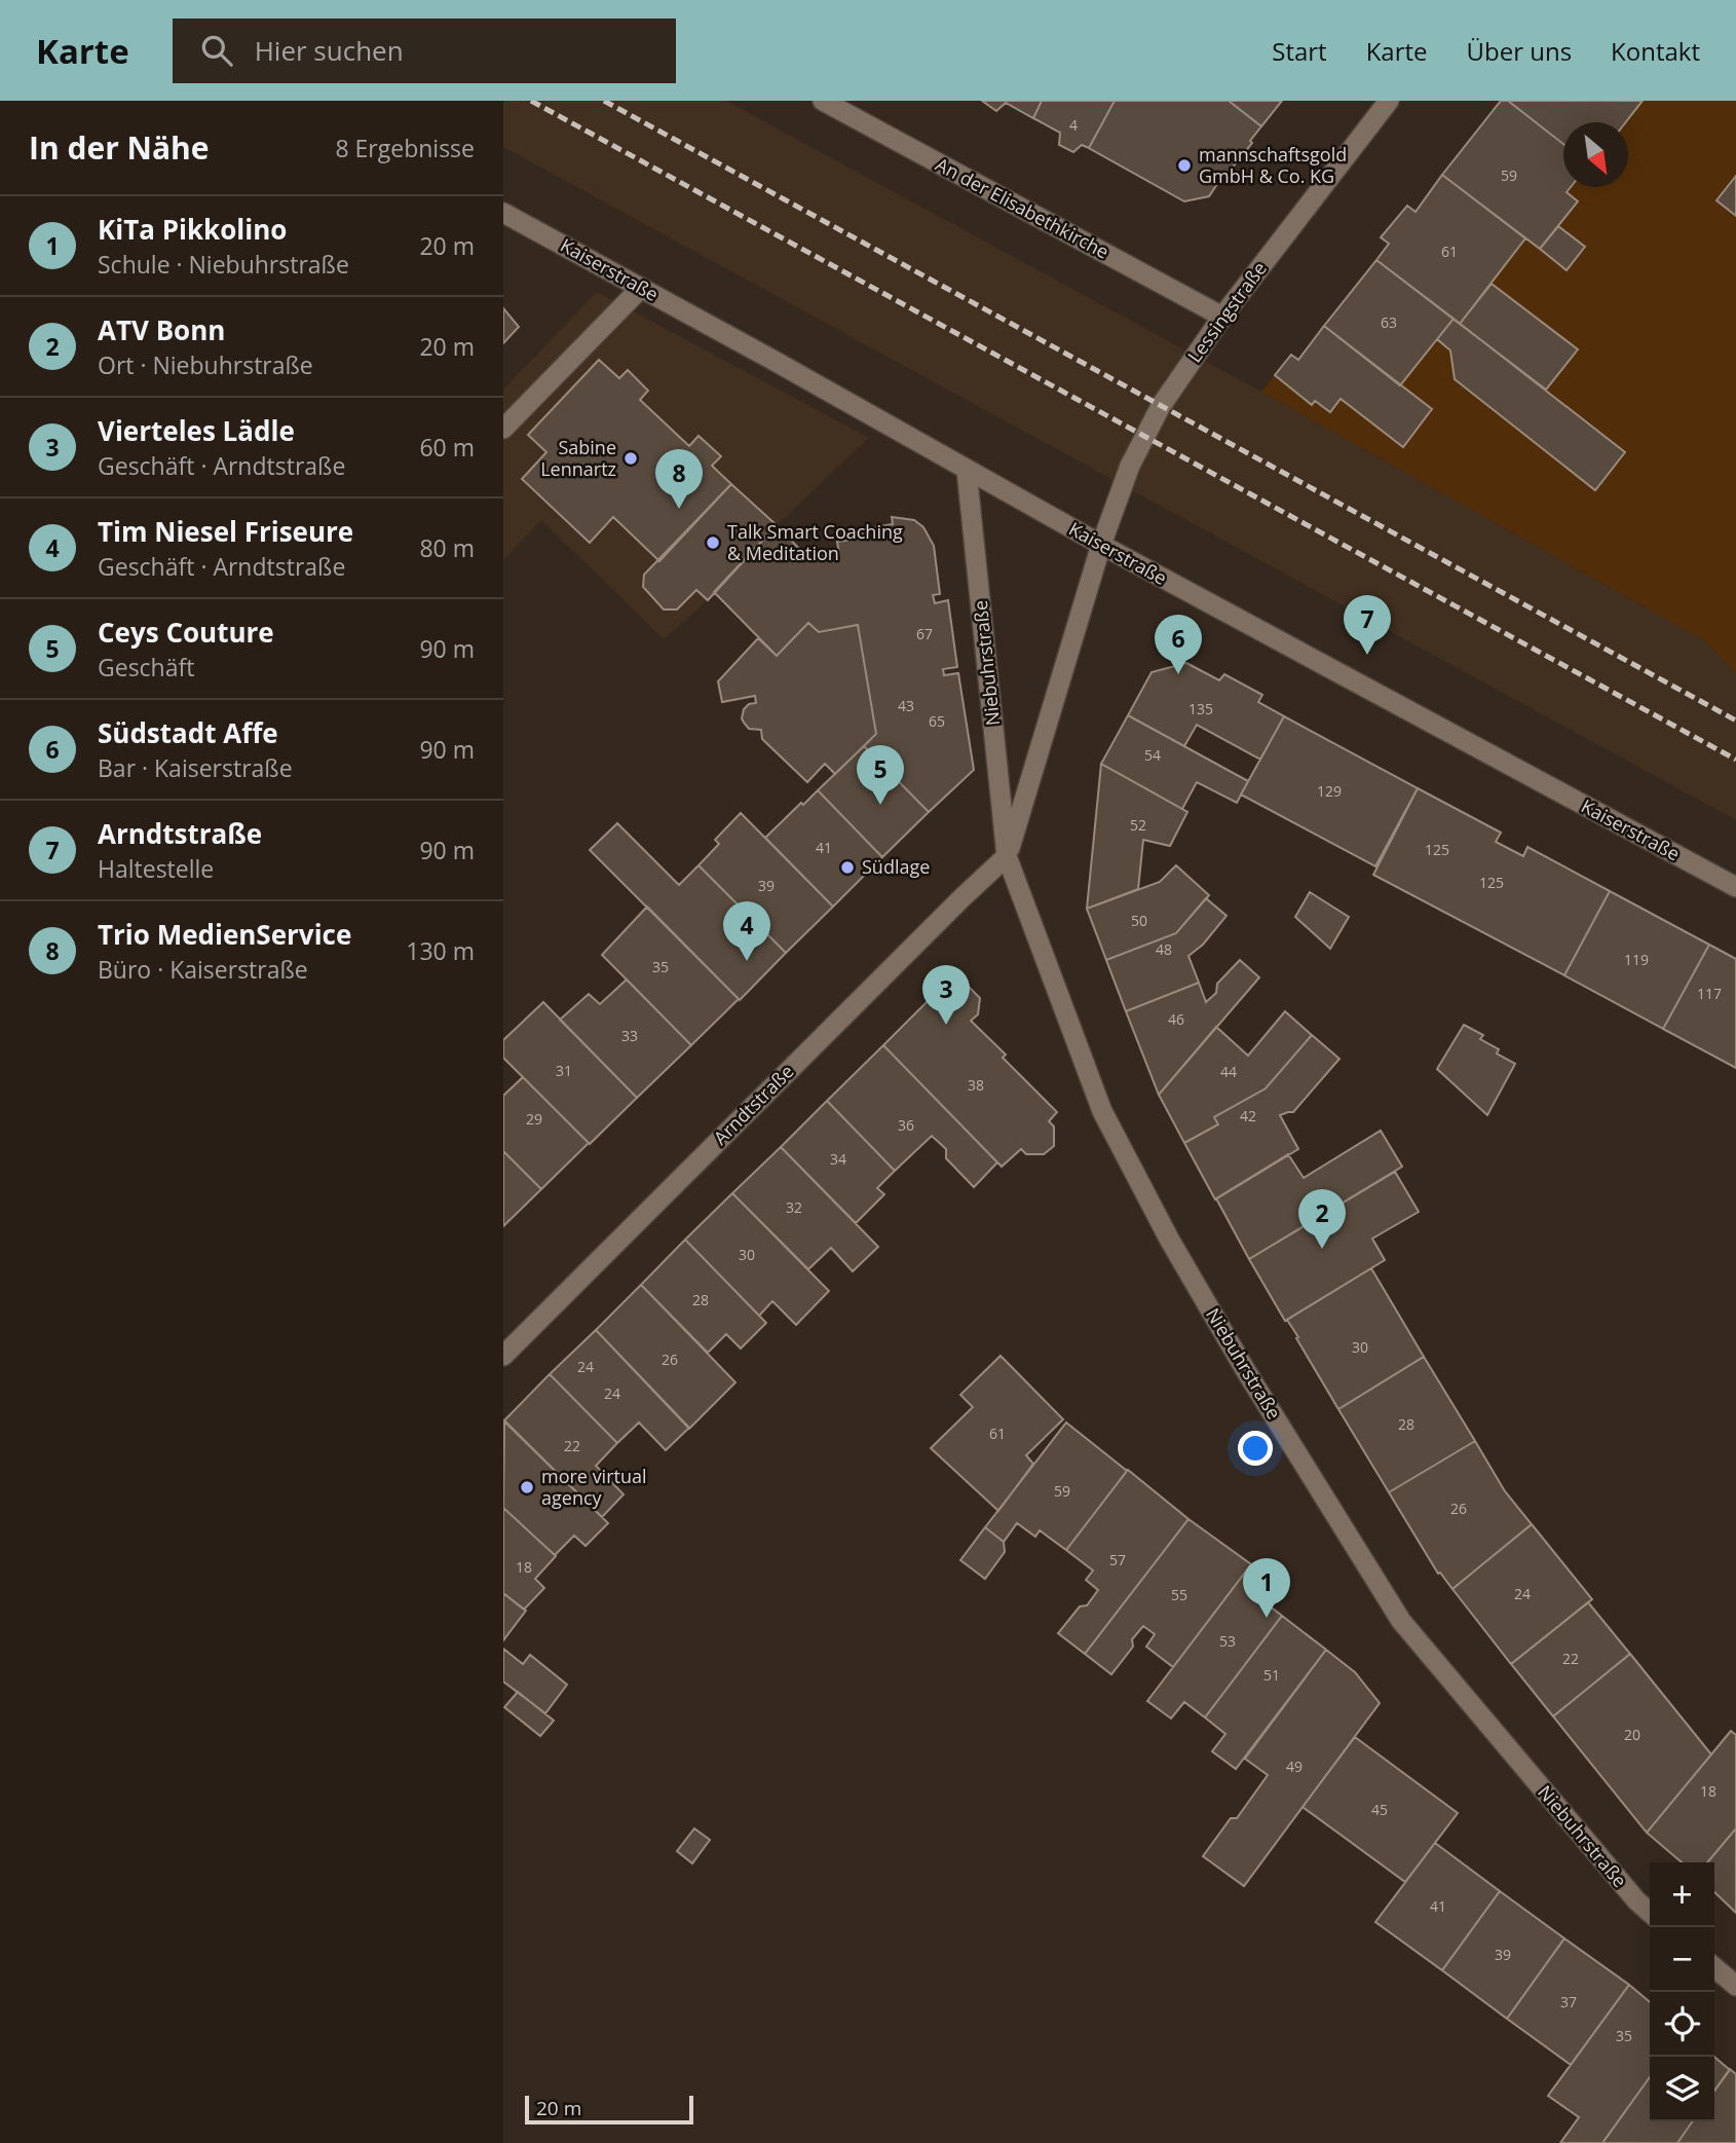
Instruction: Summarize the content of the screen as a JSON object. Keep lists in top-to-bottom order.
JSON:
{
  "streets": {
    "street": [
      "An der Elisabethkirche",
      "Kaiserstraße",
      "Lessingstraße",
      "Niebuhrstraße",
      "Arndtstraße"
    ]
  },
  "crossings": [
    ["An der Elisabethkirche", "Lessingstraße"],
    ["Kaiserstraße", "Lessingstraße"],
    ["Kaiserstraße", "Niebuhrstraße"],
    ["Niebuhrstraße", "Arndtstraße"]
  ],
  "places": [
    "mannschaftsgold GmbH & Co. KG",
    "Sabine Lennartz",
    "Talk Smart Coaching & Meditation",
    "Südlage",
    "more virtual agency"
  ],
  "house_numbers": [
    "4",
    "59",
    "61",
    "63",
    "67",
    "43",
    "135",
    "65",
    "54",
    "129",
    "52",
    "41",
    "125",
    "125",
    "39",
    "50",
    "48",
    "119",
    "35",
    "117",
    "46",
    "33",
    "31",
    "44",
    "38",
    "42",
    "29",
    "36",
    "34",
    "32",
    "30",
    "28",
    "30",
    "26",
    "24",
    "24",
    "28",
    "61",
    "22",
    "59",
    "26",
    "57",
    "18",
    "24",
    "55",
    "53",
    "22",
    "51",
    "20",
    "49",
    "18",
    "45",
    "41",
    "39",
    "37",
    "35"
  ],
  "scale_bar": "20 m",
  "north": "bottom right",
  "page": {
    "header": "Karte",
    "search": "Hier suchen",
    "nav": [
      "Start",
      "Karte",
      "Über uns",
      "Kontakt"
    ],
    "heading": ["In der Nähe", "8 Ergebnisse"],
    "list": [
      {
        "mark": "1",
        "name": "KiTa Pikkolino",
        "note": "Schule · Niebuhrstraße",
        "value": "20 m"
      },
      {
        "mark": "2",
        "name": "ATV Bonn",
        "note": "Ort · Niebuhrstraße",
        "value": "20 m"
      },
      {
        "mark": "3",
        "name": "Vierteles Lädle",
        "note": "Geschäft · Arndtstraße",
        "value": "60 m"
      },
      {
        "mark": "4",
        "name": "Tim Niesel Friseure",
        "note": "Geschäft · Arndtstraße",
        "value": "80 m"
      },
      {
        "mark": "5",
        "name": "Ceys Couture",
        "note": "Geschäft",
        "value": "90 m"
      },
      {
        "mark": "6",
        "name": "Südstadt Affe",
        "note": "Bar · Kaiserstraße",
        "value": "90 m"
      },
      {
        "mark": "7",
        "name": "Arndtstraße",
        "note": "Haltestelle",
        "value": "90 m"
      },
      {
        "mark": "8",
        "name": "Trio MedienService",
        "note": "Büro · Kaiserstraße",
        "value": "130 m"
      }
    ],
    "pins": [
      "8",
      "7",
      "6",
      "5",
      "4",
      "3",
      "2",
      "1"
    ],
    "map_buttons": ["+", "−"],
    "scale": "20 m"
  }
}
